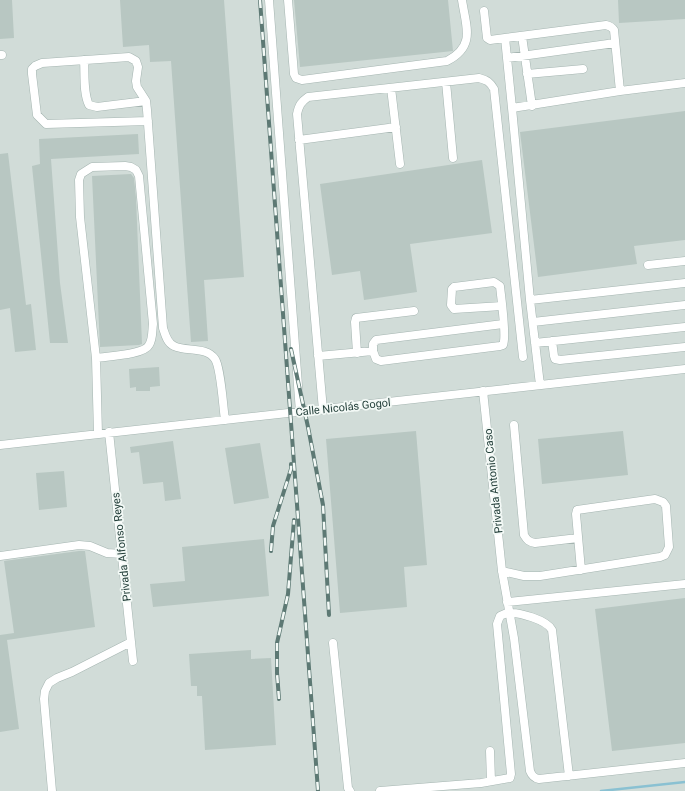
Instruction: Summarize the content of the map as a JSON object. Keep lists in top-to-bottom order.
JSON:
{
  "streets": {
    "street": ["Calle Nicolás Gogol", "Privada Antonio Caso", "Privada Alfonso Reyes"]
  },
  "crossings": [
    ["Calle Nicolás Gogol", "Privada Antonio Caso"],
    ["Calle Nicolás Gogol", "Privada Alfonso Reyes"]
  ]
}
